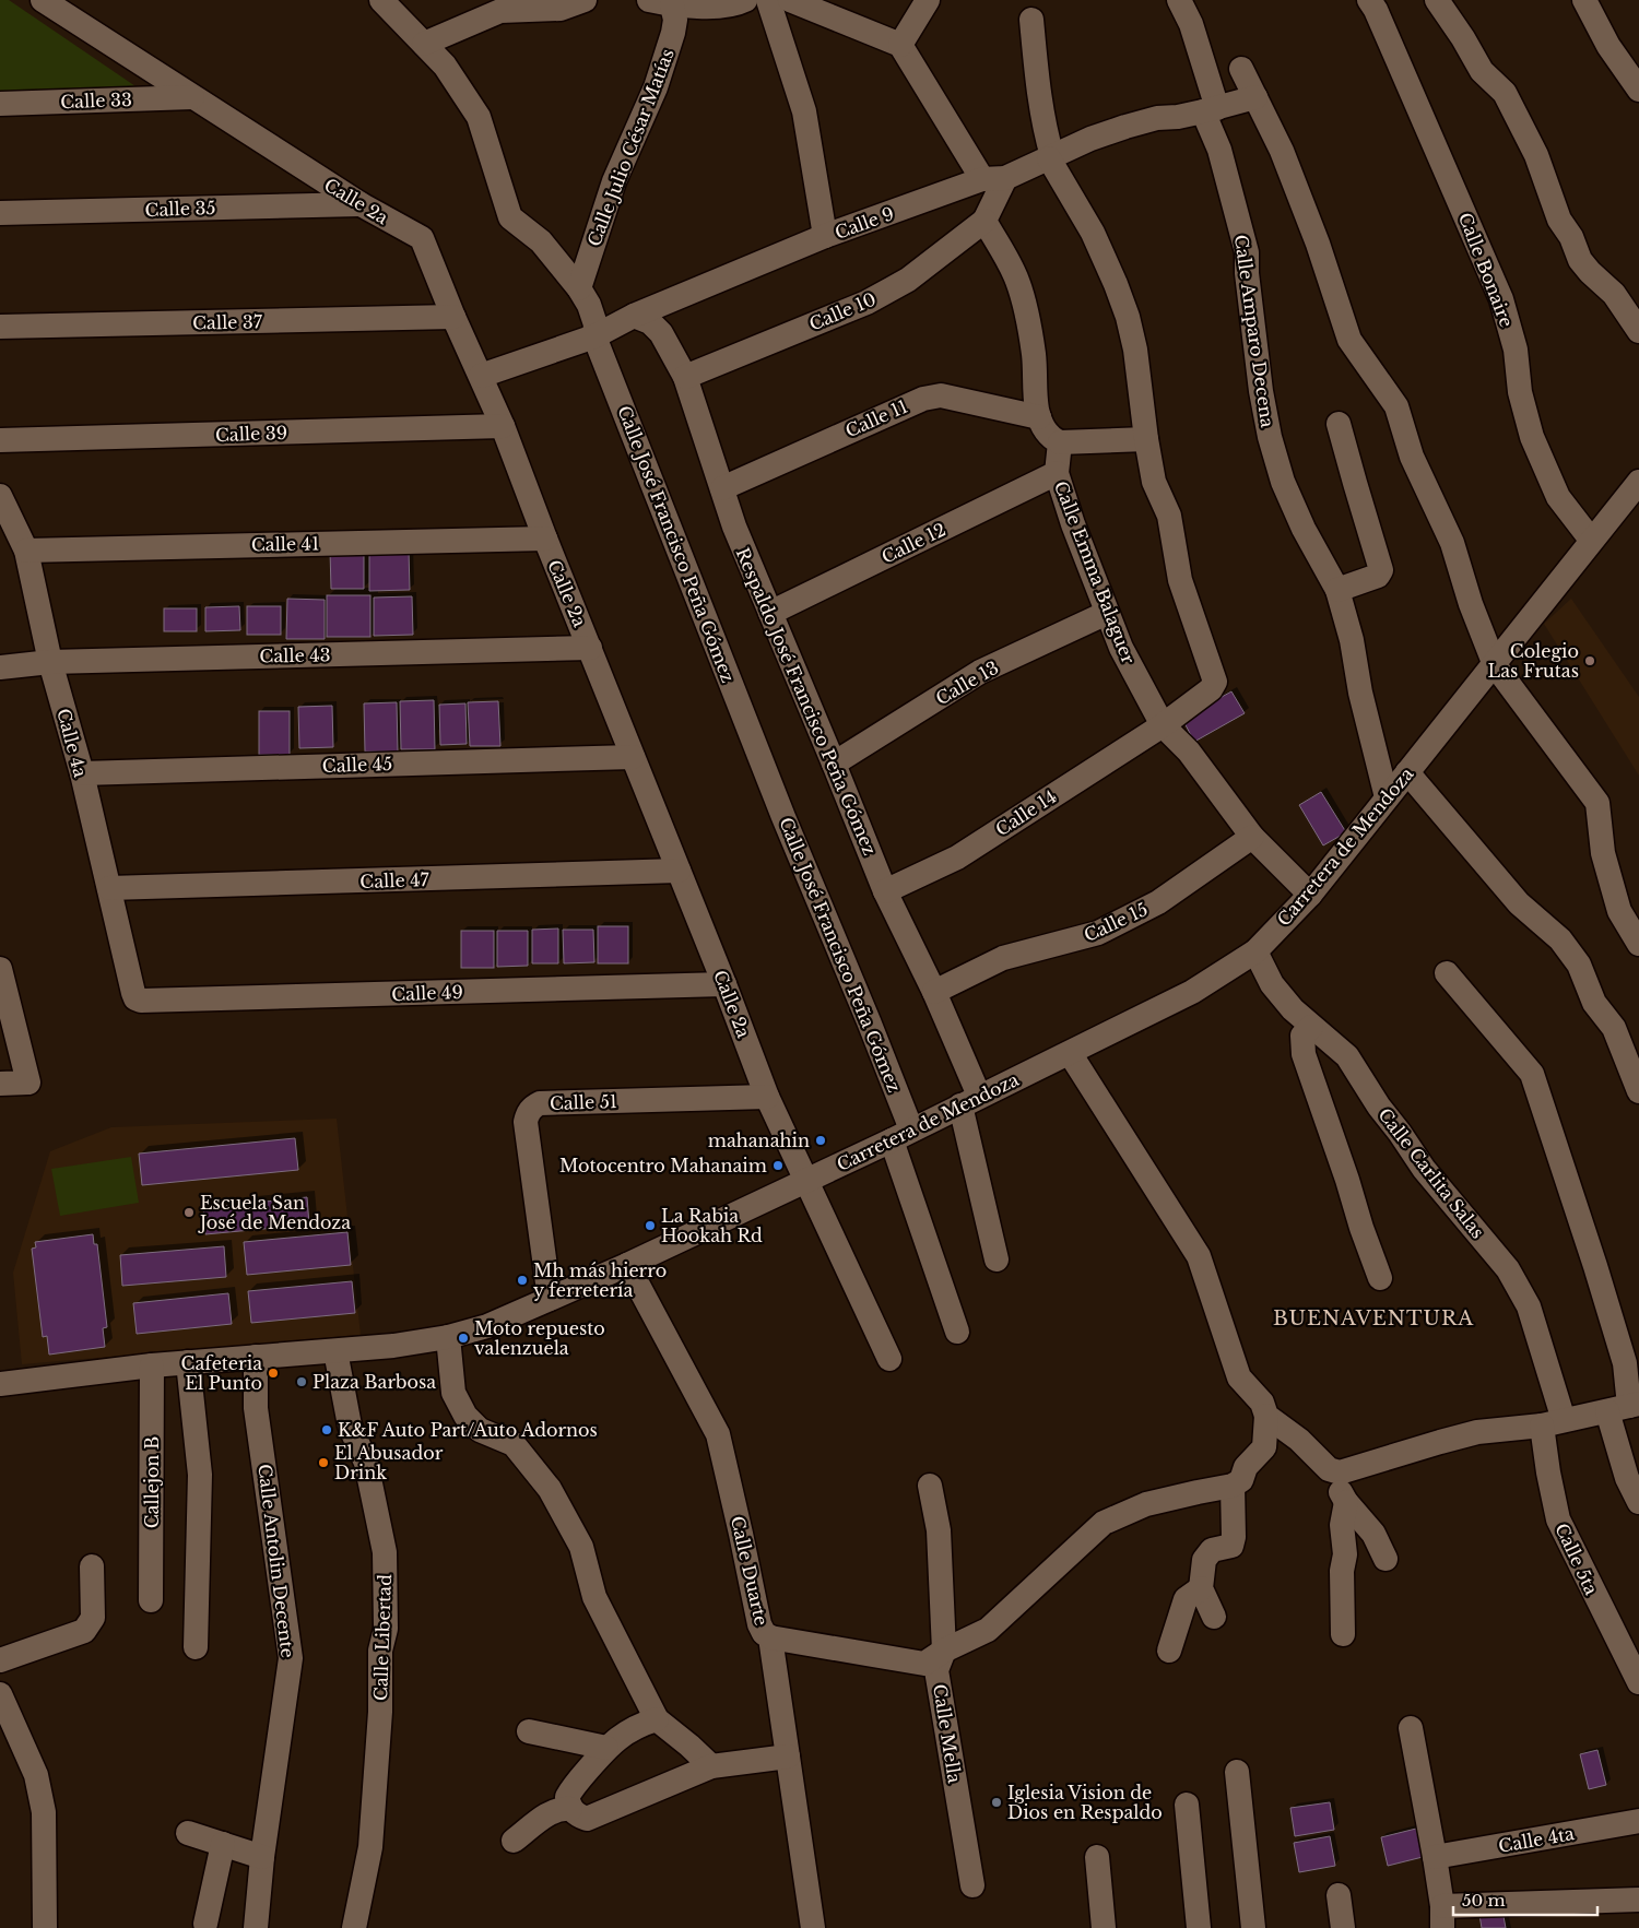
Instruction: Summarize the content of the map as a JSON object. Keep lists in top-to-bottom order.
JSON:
{
  "streets": {
    "street": [
      "Calle 33",
      "Calle Julio César Matías",
      "Calle 2a",
      "Calle 35",
      "Calle 9",
      "Calle Bonaire",
      "Calle 10",
      "Calle 37",
      "Calle Amparo Decena",
      "Calle 11",
      "Calle 39",
      "Calle 12",
      "Calle 41",
      "Calle José Francisco Peña Gómez",
      "Calle Emma Balaguer",
      "Calle 43",
      "Calle 13",
      "Respaldo José Francisco Peña Gómez",
      "Calle 4a",
      "Calle 45",
      "Calle 14",
      "Carretera de Mendoza",
      "Calle 47",
      "Calle 15",
      "Calle 49",
      "Calle 51",
      "Calle Carlita Salas",
      "Callejon B",
      "Calle 5ta",
      "Calle Antolin Decente",
      "Calle Duarte",
      "Calle Libertad",
      "Calle Mella",
      "Calle 4ta"
    ]
  },
  "crossings": [
    ["Calle 33", "Calle 2a"],
    ["Calle Julio César Matías", "Calle José Francisco Peña Gómez"],
    ["Calle 2a", "Calle 35"],
    ["Calle 2a", "Calle 9"],
    ["Calle 2a", "Calle 37"],
    ["Calle 2a", "Calle 39"],
    ["Calle 2a", "Calle 41"],
    ["Calle 2a", "Calle 43"],
    ["Calle 2a", "Calle 45"],
    ["Calle 2a", "Carretera de Mendoza"],
    ["Calle 2a", "Calle 47"],
    ["Calle 2a", "Calle 49"],
    ["Calle 2a", "Calle 51"],
    ["Calle 9", "Calle Amparo Decena"],
    ["Calle 9", "Calle José Francisco Peña Gómez"],
    ["Calle 9", "Respaldo José Francisco Peña Gómez"],
    ["Calle Bonaire", "Carretera de Mendoza"],
    ["Calle 10", "Respaldo José Francisco Peña Gómez"],
    ["Calle Amparo Decena", "Carretera de Mendoza"],
    ["Calle 11", "Respaldo José Francisco Peña Gómez"],
    ["Calle 12", "Calle Emma Balaguer"],
    ["Calle 12", "Respaldo José Francisco Peña Gómez"],
    ["Calle 41", "Calle 4a"],
    ["Calle José Francisco Peña Gómez", "Carretera de Mendoza"],
    ["Calle Emma Balaguer", "Calle 13"],
    ["Calle Emma Balaguer", "Calle 14"],
    ["Calle Emma Balaguer", "Carretera de Mendoza"],
    ["Calle Emma Balaguer", "Calle 15"],
    ["Calle 43", "Calle 4a"],
    ["Calle 13", "Respaldo José Francisco Peña Gómez"],
    ["Respaldo José Francisco Peña Gómez", "Calle 14"],
    ["Respaldo José Francisco Peña Gómez", "Carretera de Mendoza"],
    ["Respaldo José Francisco Peña Gómez", "Calle 15"],
    ["Calle 4a", "Calle 45"],
    ["Calle 4a", "Calle 47"],
    ["Calle 4a", "Calle 49"],
    ["Carretera de Mendoza", "Calle 51"],
    ["Carretera de Mendoza", "Calle Carlita Salas"],
    ["Carretera de Mendoza", "Callejon B"],
    ["Carretera de Mendoza", "Calle Antolin Decente"],
    ["Carretera de Mendoza", "Calle Duarte"],
    ["Carretera de Mendoza", "Calle Libertad"],
    ["Calle Carlita Salas", "Calle 5ta"]
  ],
  "districts": ["BUENAVENTURA"],
  "places": [
    "Colegio Las Frutas",
    "mahanahin",
    "Motocentro Mahanaim",
    "Escuela San José de Mendoza",
    "La Rabia Hookah Rd",
    "Mh más hierro y ferretería",
    "Moto repuesto valenzuela",
    "Cafeteria El Punto",
    "Plaza Barbosa",
    "K&F Auto Part/Auto Adornos",
    "El Abusador Drink",
    "Iglesia Vision de Dios en Respaldo"
  ],
  "scale_bar": "50 m"
}
